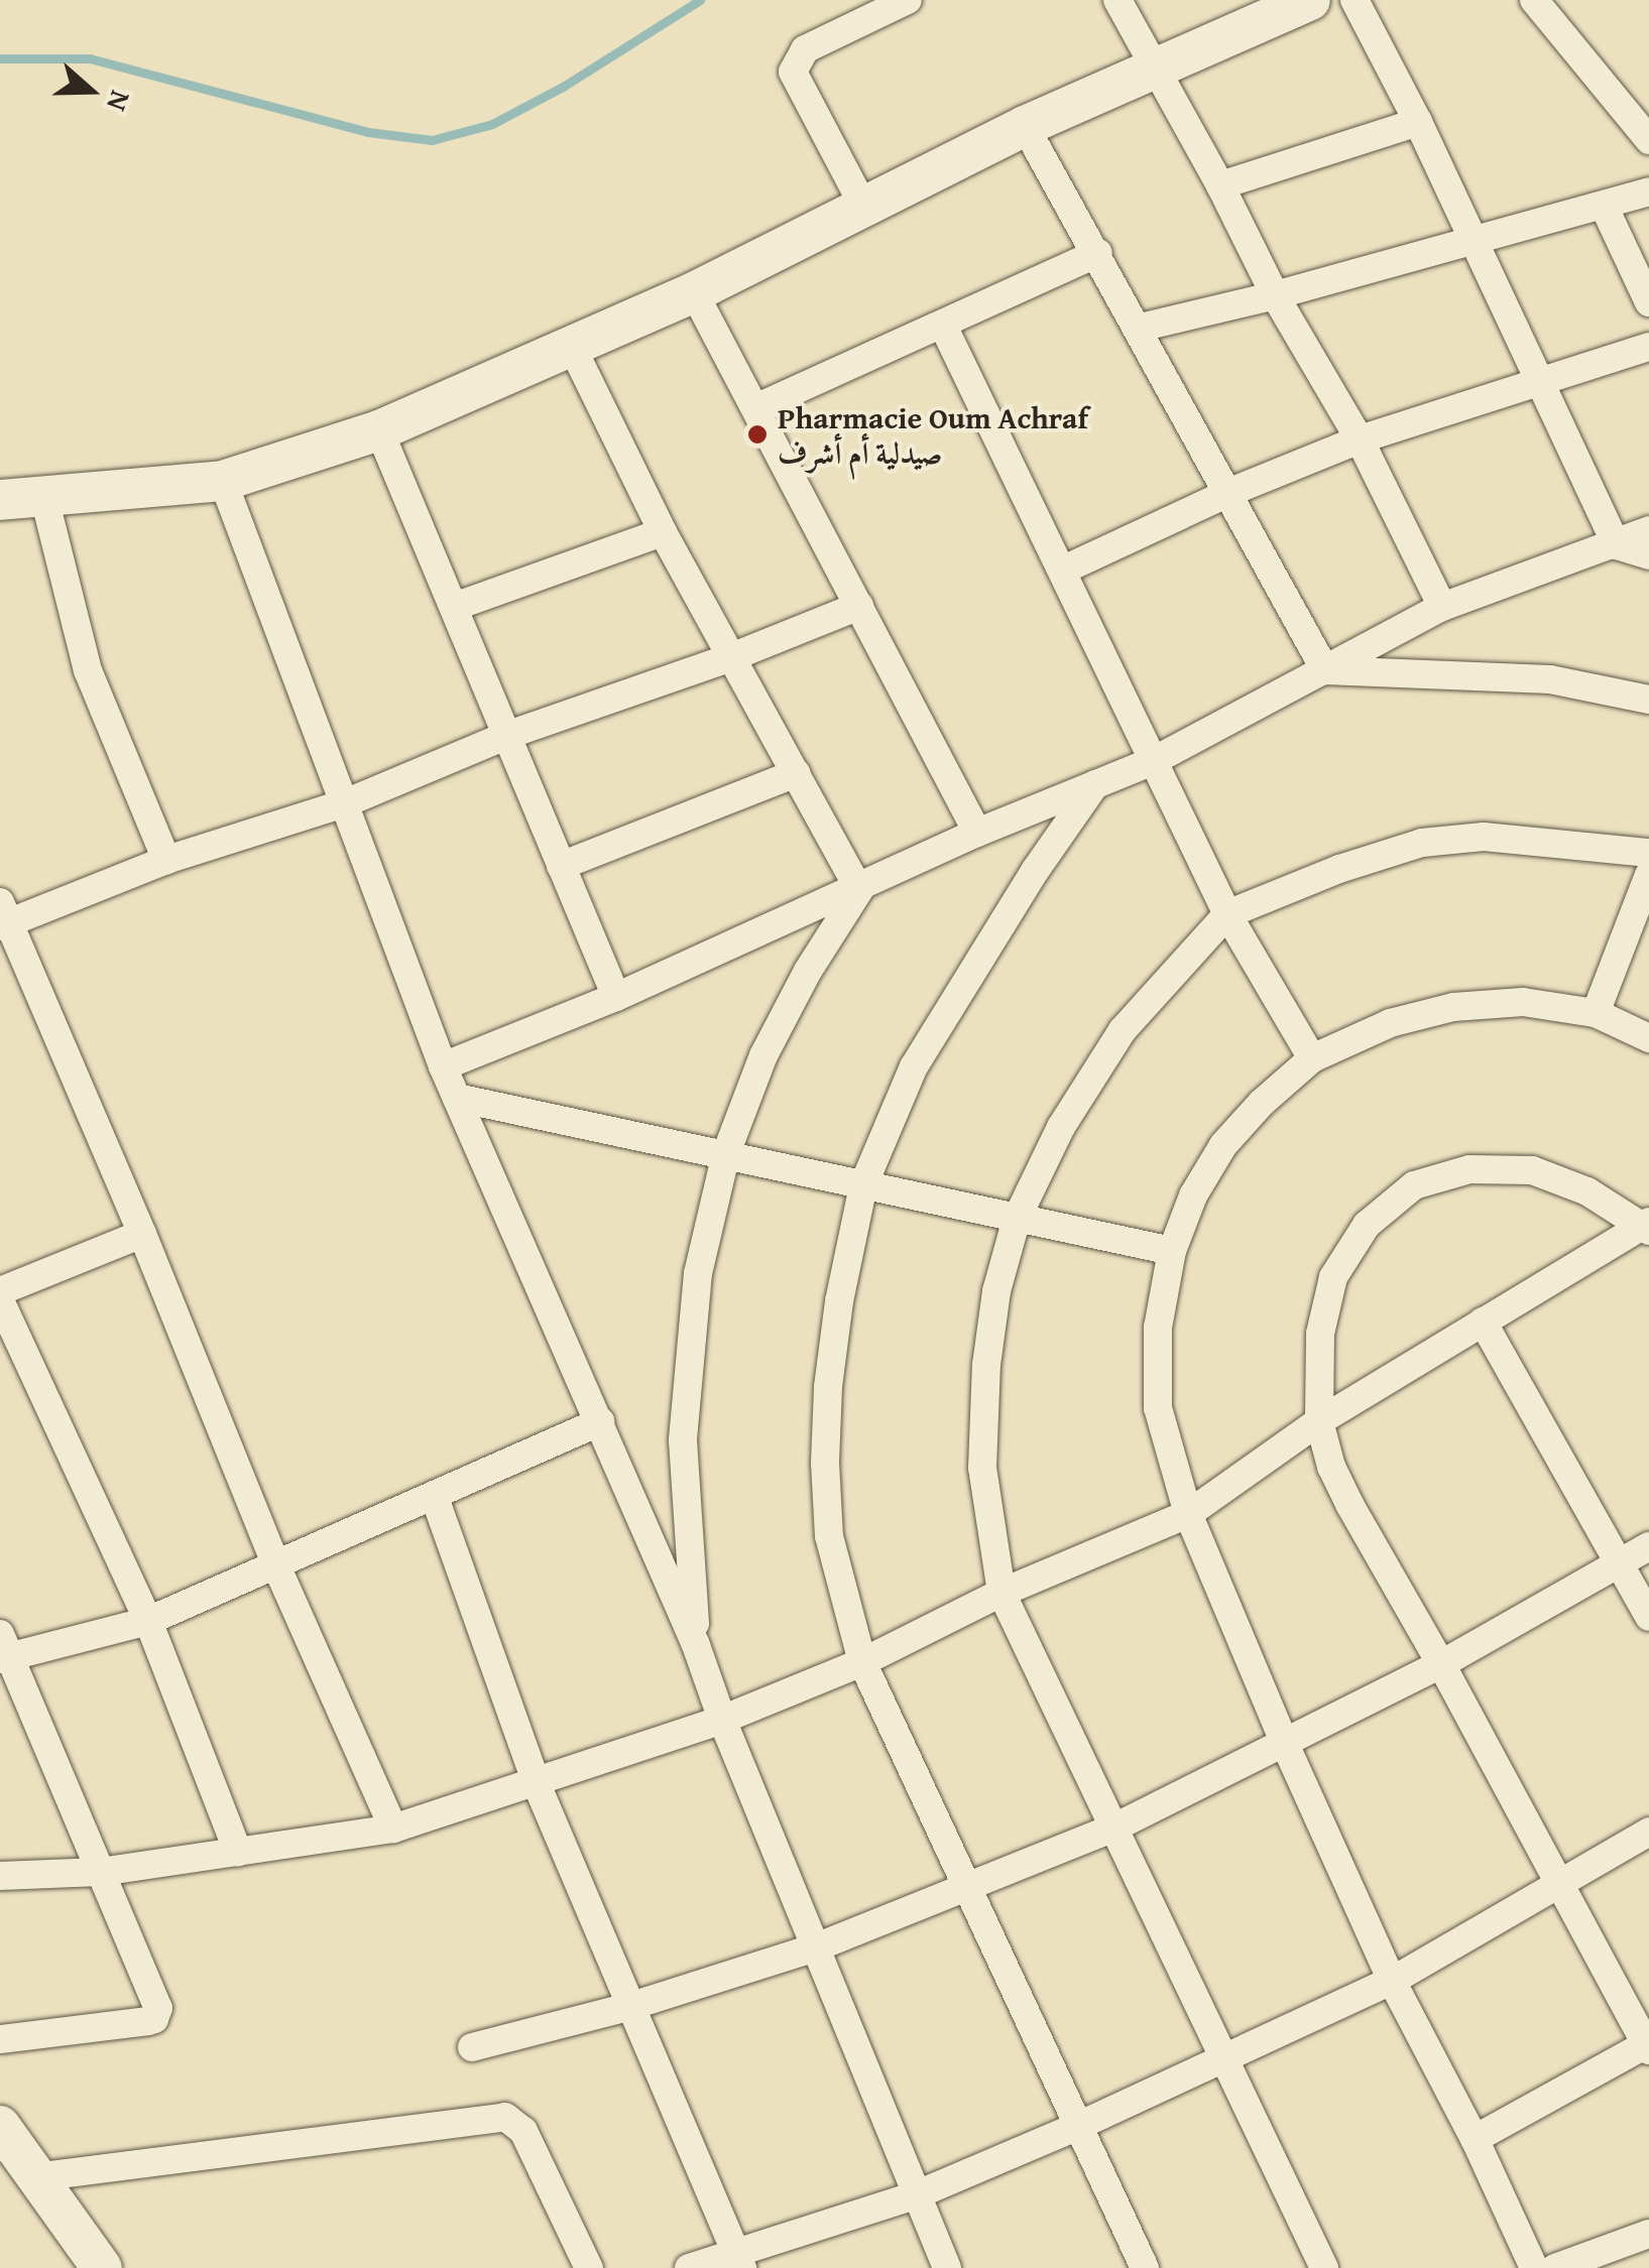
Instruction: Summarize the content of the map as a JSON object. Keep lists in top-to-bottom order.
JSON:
{
  "places": ["Pharmacie Oum Achraf صيدلية أم أشرف"],
  "north": "right"
}
